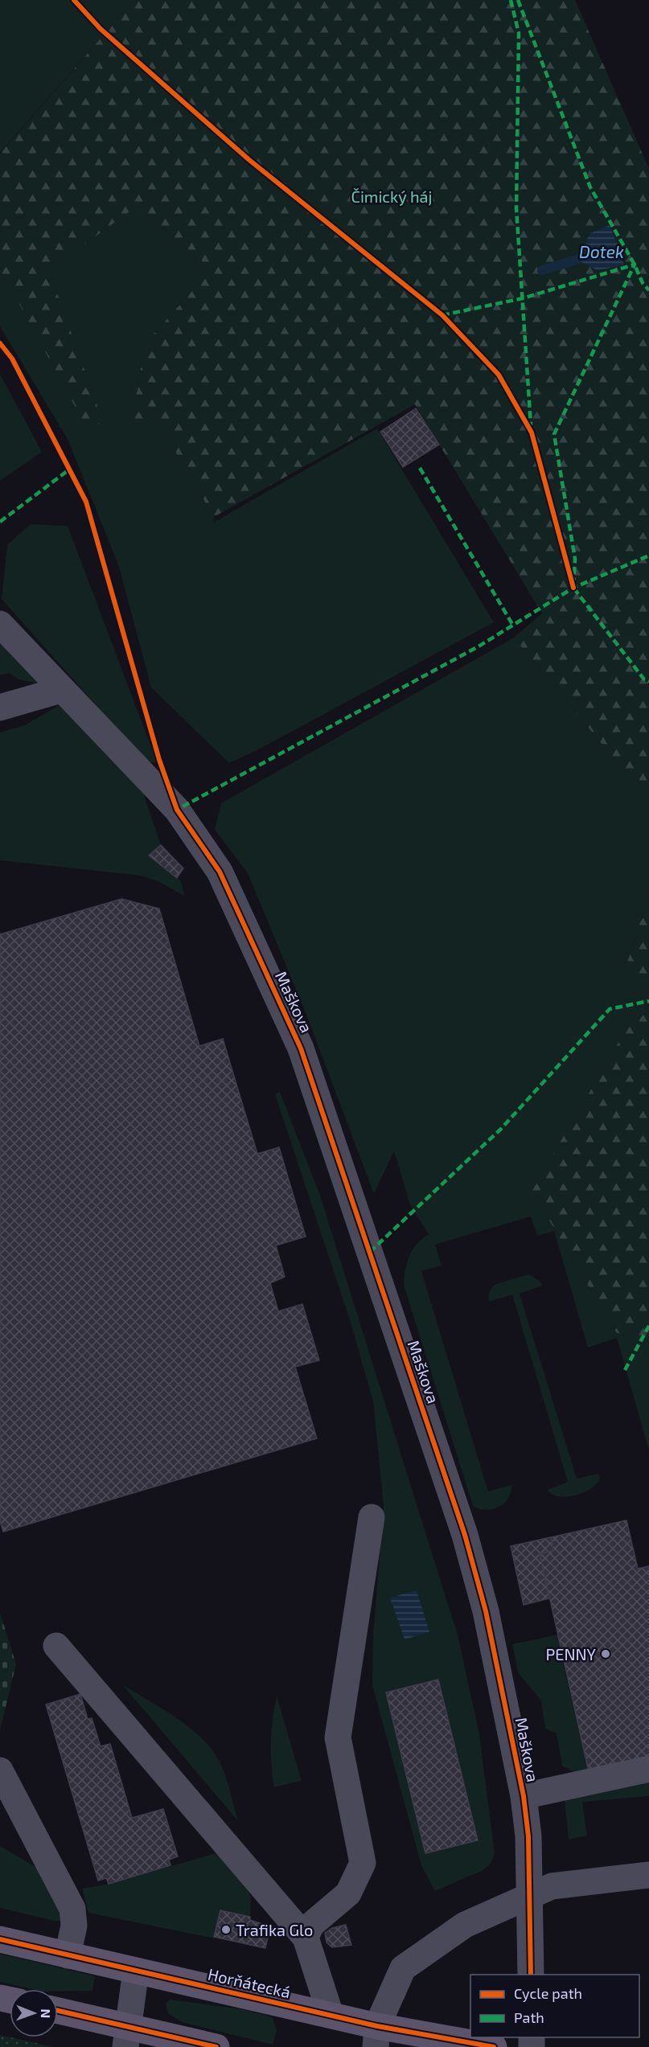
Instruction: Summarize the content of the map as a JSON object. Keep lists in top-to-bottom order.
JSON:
{
  "streets": {
    "main road": ["Horňátecká"],
    "street": ["Maškova"]
  },
  "water": ["Dotek"],
  "parks": ["Čimický háj"],
  "places": ["PENNY", "Trafika Glo"],
  "legend": ["Cycle path", "Path"],
  "north": "right"
}
